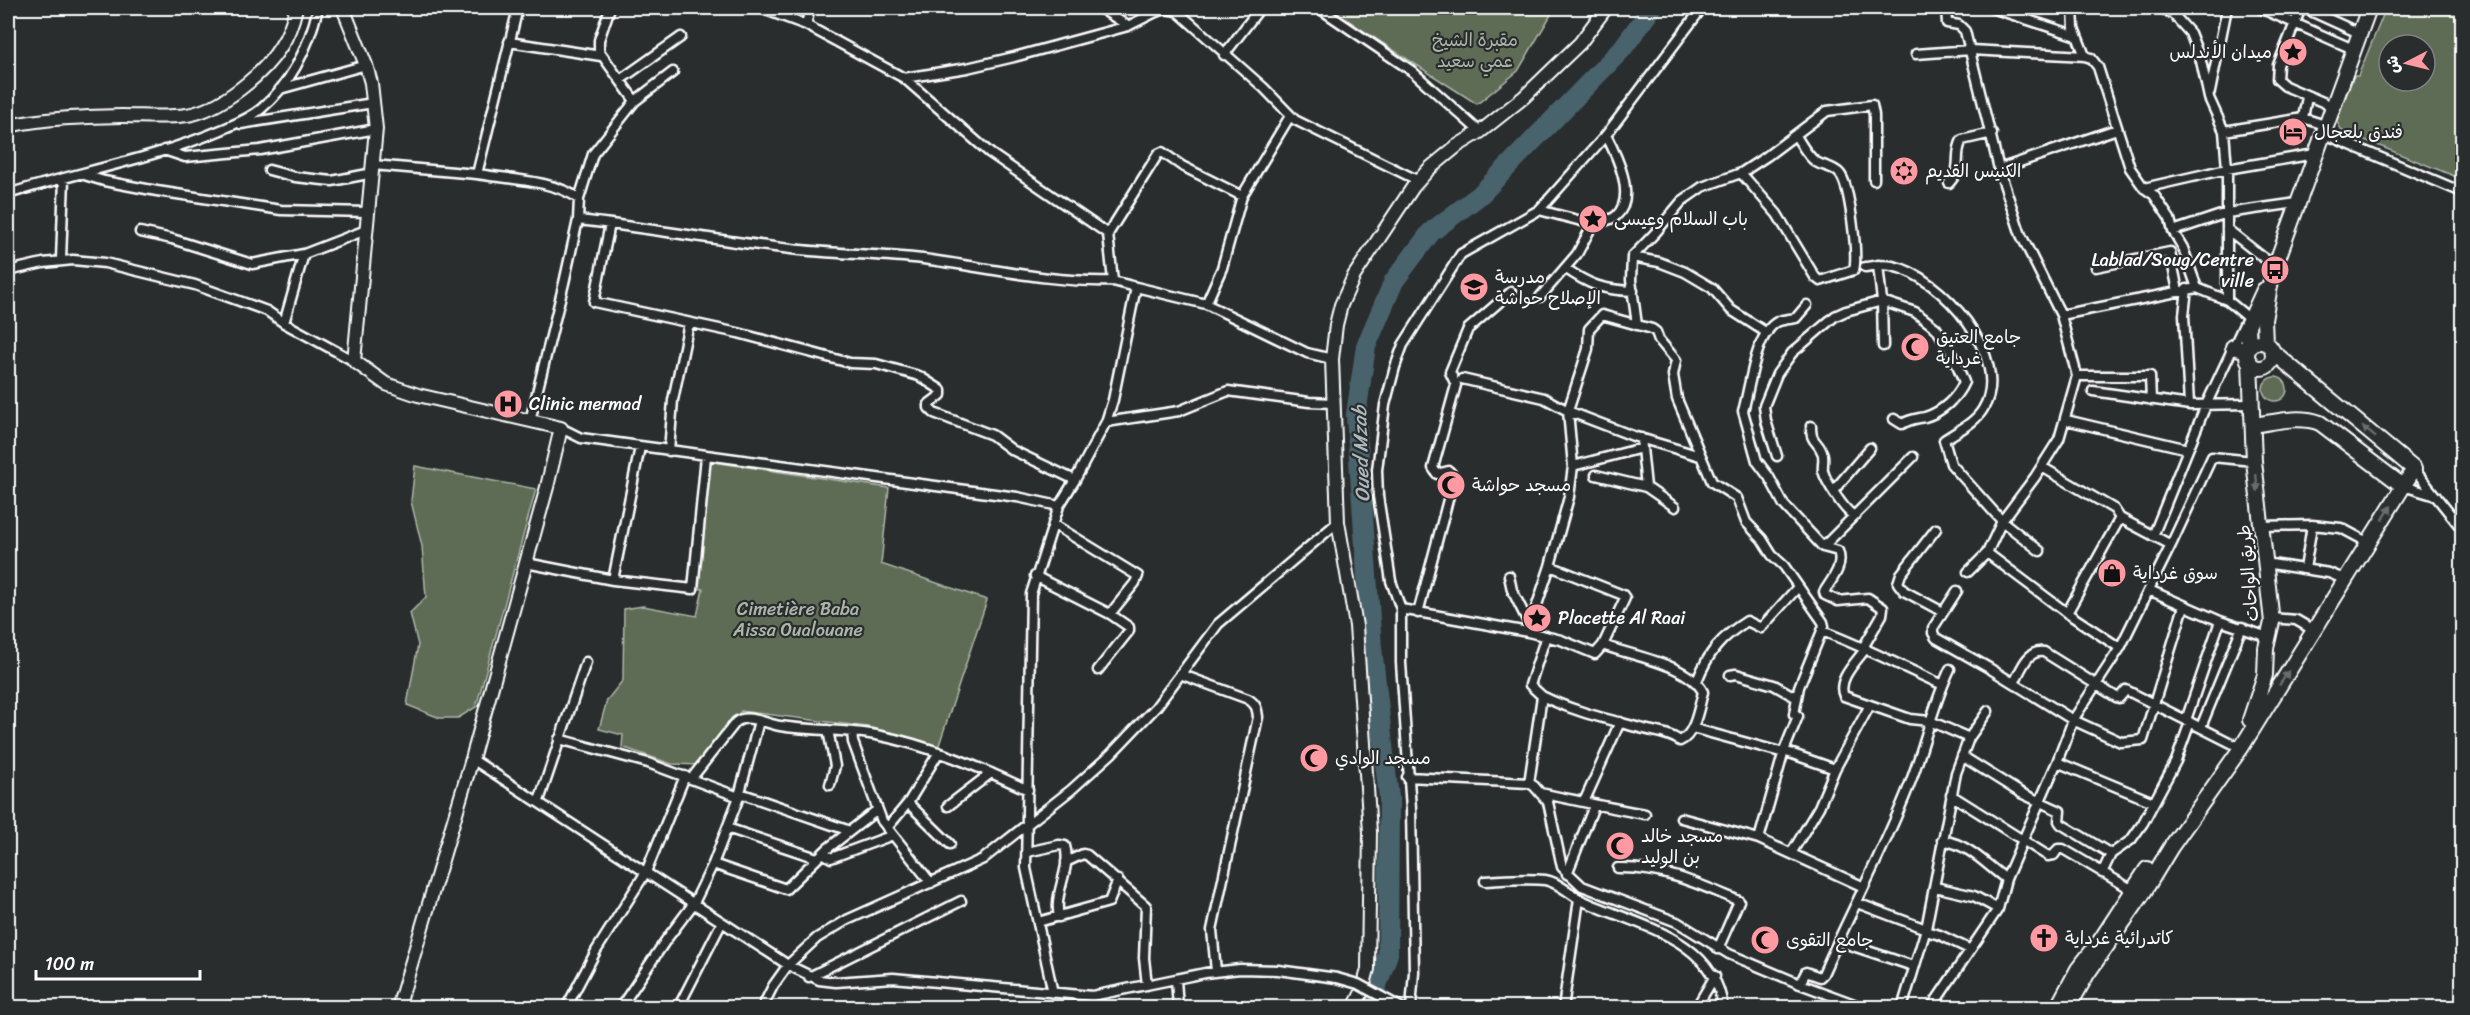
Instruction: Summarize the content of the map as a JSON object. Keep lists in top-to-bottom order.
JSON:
{
  "streets": {
    "main road": ["طريق الواحات"]
  },
  "water": ["Oued Mzab"],
  "parks": ["مقبرة الشيخ عمي سعيد", "Cimetière Baba Aissa Oualouane"],
  "places": {
    "place": ["ميدان الأندلس", "باب السلام وعيسى", "Placette Al Raai"],
    "hotel": ["فندق بلعجال"],
    "synagogue": ["الكنيس القديم"],
    "bus stop": ["Lablad/Soug/Centre ville"],
    "school or university": ["مدرسة الإصلاح حواشة"],
    "mosque": [
      "جامع العتيق غرداية",
      "مسجد حواشة",
      "مسجد الوادي",
      "مسجد خالد بن الوليد",
      "جامع التقوى"
    ],
    "hospital": ["Clinic mermad"],
    "shop": ["سوق غرداية"],
    "church": ["كاتدرائية غرداية"]
  },
  "scale_bar": "100 m",
  "north": "left"
}
